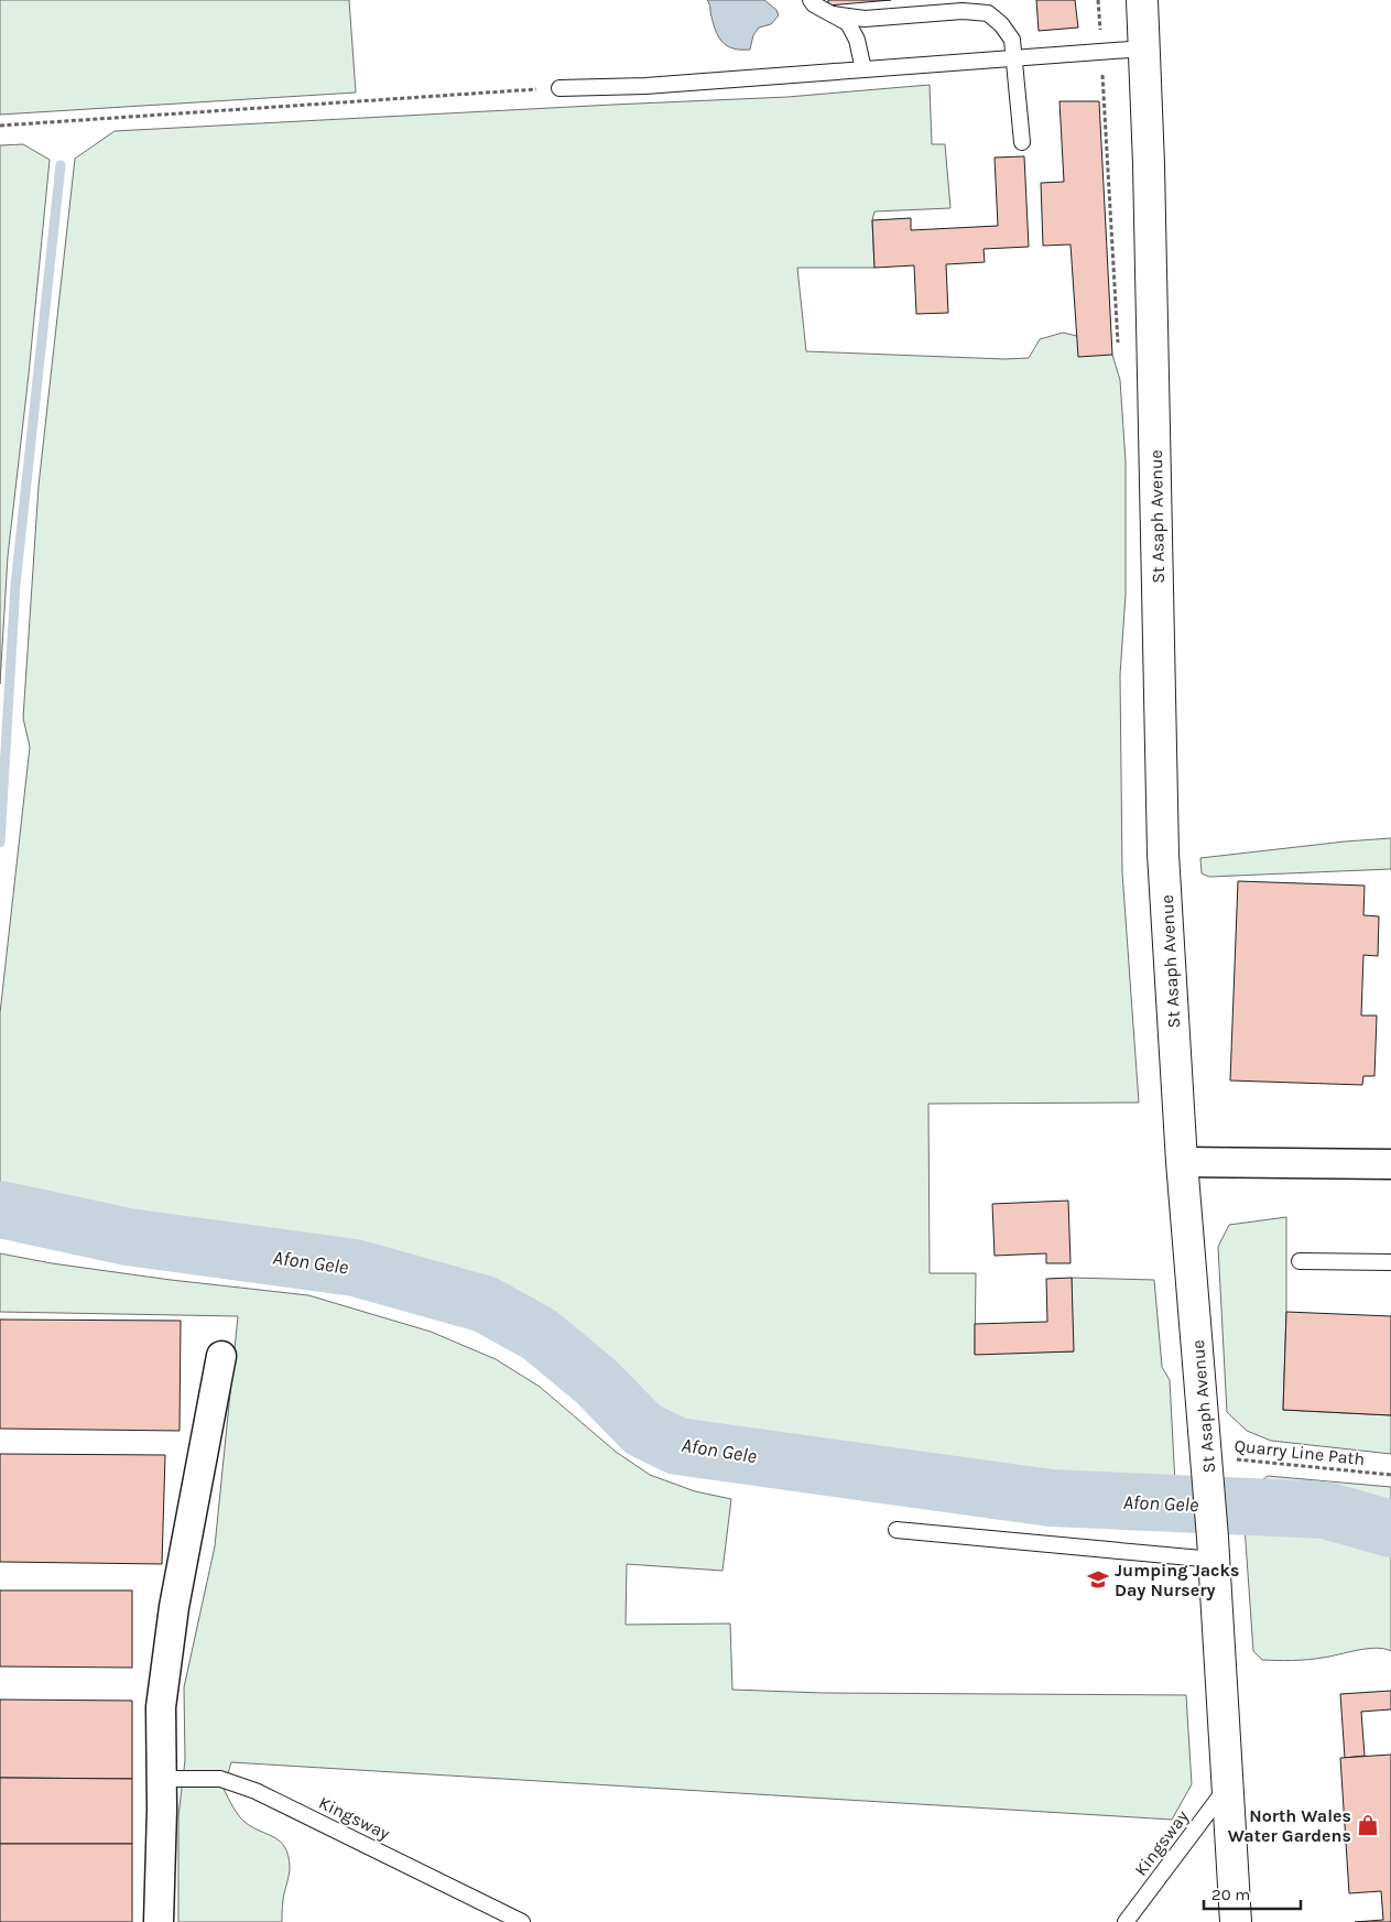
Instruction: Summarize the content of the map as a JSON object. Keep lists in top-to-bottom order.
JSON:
{
  "streets": {
    "street": ["St Asaph Avenue"],
    "lane": ["Kingsway"],
    "path": ["Quarry Line Path"]
  },
  "crossings": [
    ["St Asaph Avenue", "Quarry Line Path"],
    ["St Asaph Avenue", "Kingsway"]
  ],
  "water": ["Afon Gele"],
  "places": {
    "school or university": ["Jumping Jacks Day Nursery"],
    "shop": ["North Wales Water Gardens"]
  },
  "scale_bar": "20 m"
}
